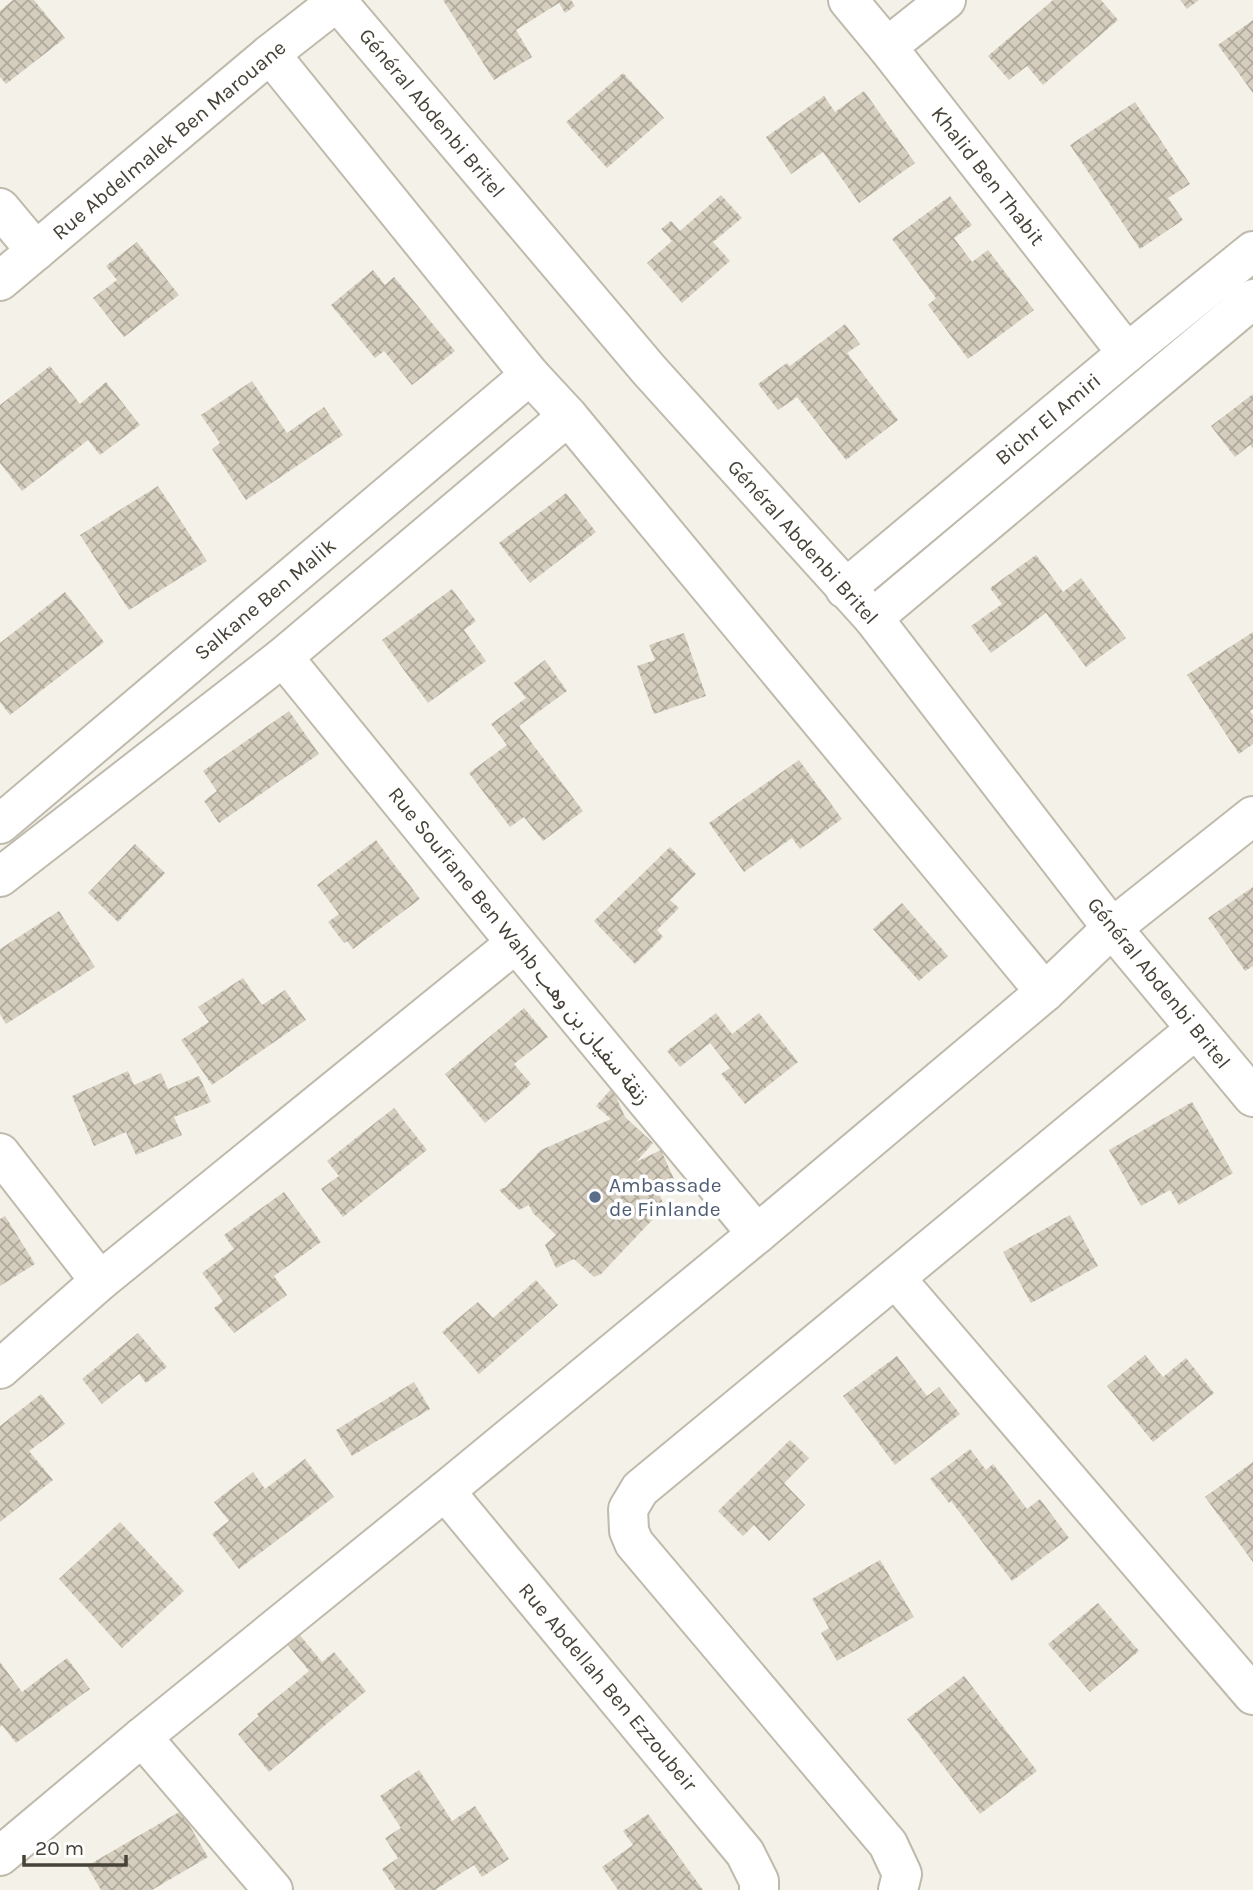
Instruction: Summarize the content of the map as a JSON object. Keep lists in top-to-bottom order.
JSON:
{
  "streets": {
    "street": [
      "Général Abdenbi Britel",
      "Rue Abdelmalek Ben Marouane",
      "Khalid Ben Thabit",
      "Bichr El Amiri",
      "Salkane Ben Malik",
      "Rue Soufiane Ben Wahb زنقة سفيان بن وهب",
      "Rue Abdellah Ben Ezzoubeir"
    ]
  },
  "crossings": [
    ["Général Abdenbi Britel", "Rue Abdelmalek Ben Marouane"],
    ["Général Abdenbi Britel", "Bichr El Amiri"],
    ["Khalid Ben Thabit", "Bichr El Amiri"]
  ],
  "places": ["Ambassade de Finlande"],
  "scale_bar": "20 m"
}
